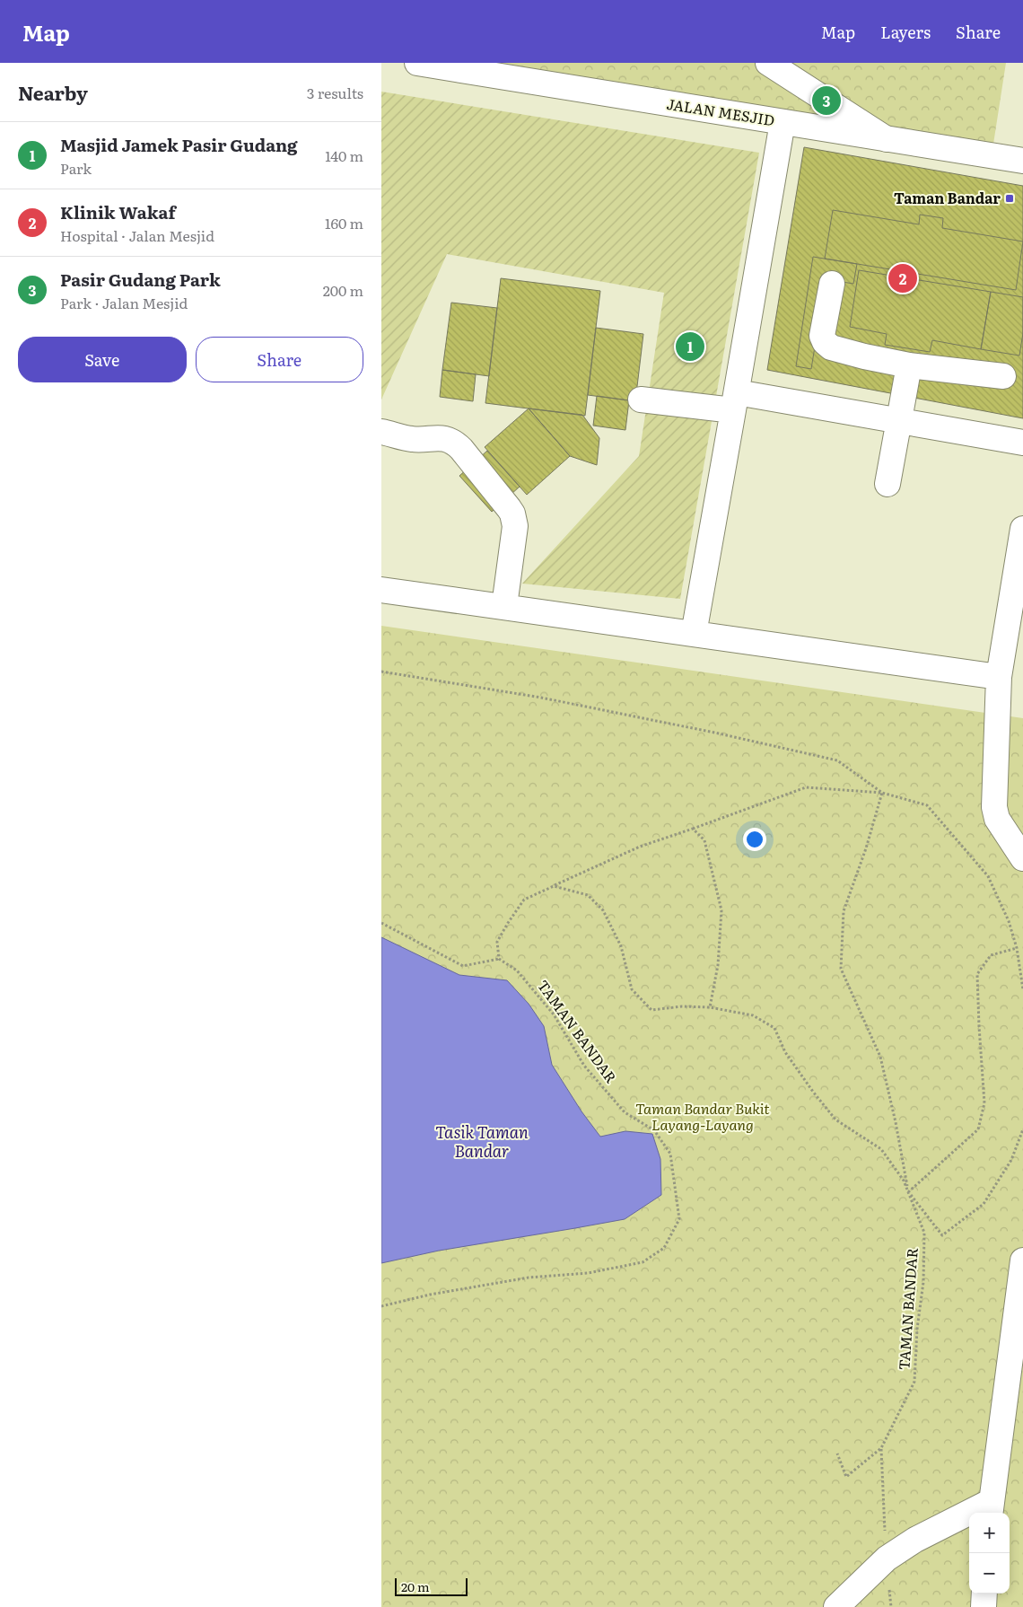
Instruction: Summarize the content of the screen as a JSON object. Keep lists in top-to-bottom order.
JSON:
{
  "streets": {
    "main road": ["JALAN MESJID"],
    "path": ["TAMAN BANDAR"]
  },
  "water": ["Tasik Taman Bandar"],
  "parks": ["Taman Bandar Bukit Layang-Layang"],
  "places": {
    "transit": ["Taman Bandar"]
  },
  "scale_bar": "20 m",
  "page": {
    "header": "Map",
    "nav": ["Map", "Layers", "Share"],
    "heading": ["Nearby", "3 results"],
    "pins": ["3", "2", "1"],
    "list": [
      {
        "mark": "1",
        "name": "Masjid Jamek Pasir Gudang",
        "note": "Park",
        "value": "140 m"
      },
      {
        "mark": "2",
        "name": "Klinik Wakaf",
        "note": "Hospital · Jalan Mesjid",
        "value": "160 m"
      },
      {
        "mark": "3",
        "name": "Pasir Gudang Park",
        "note": "Park · Jalan Mesjid",
        "value": "200 m"
      }
    ],
    "buttons": ["Save", "Share"],
    "map_buttons": ["+", "−"],
    "scale": "20 m"
  }
}
